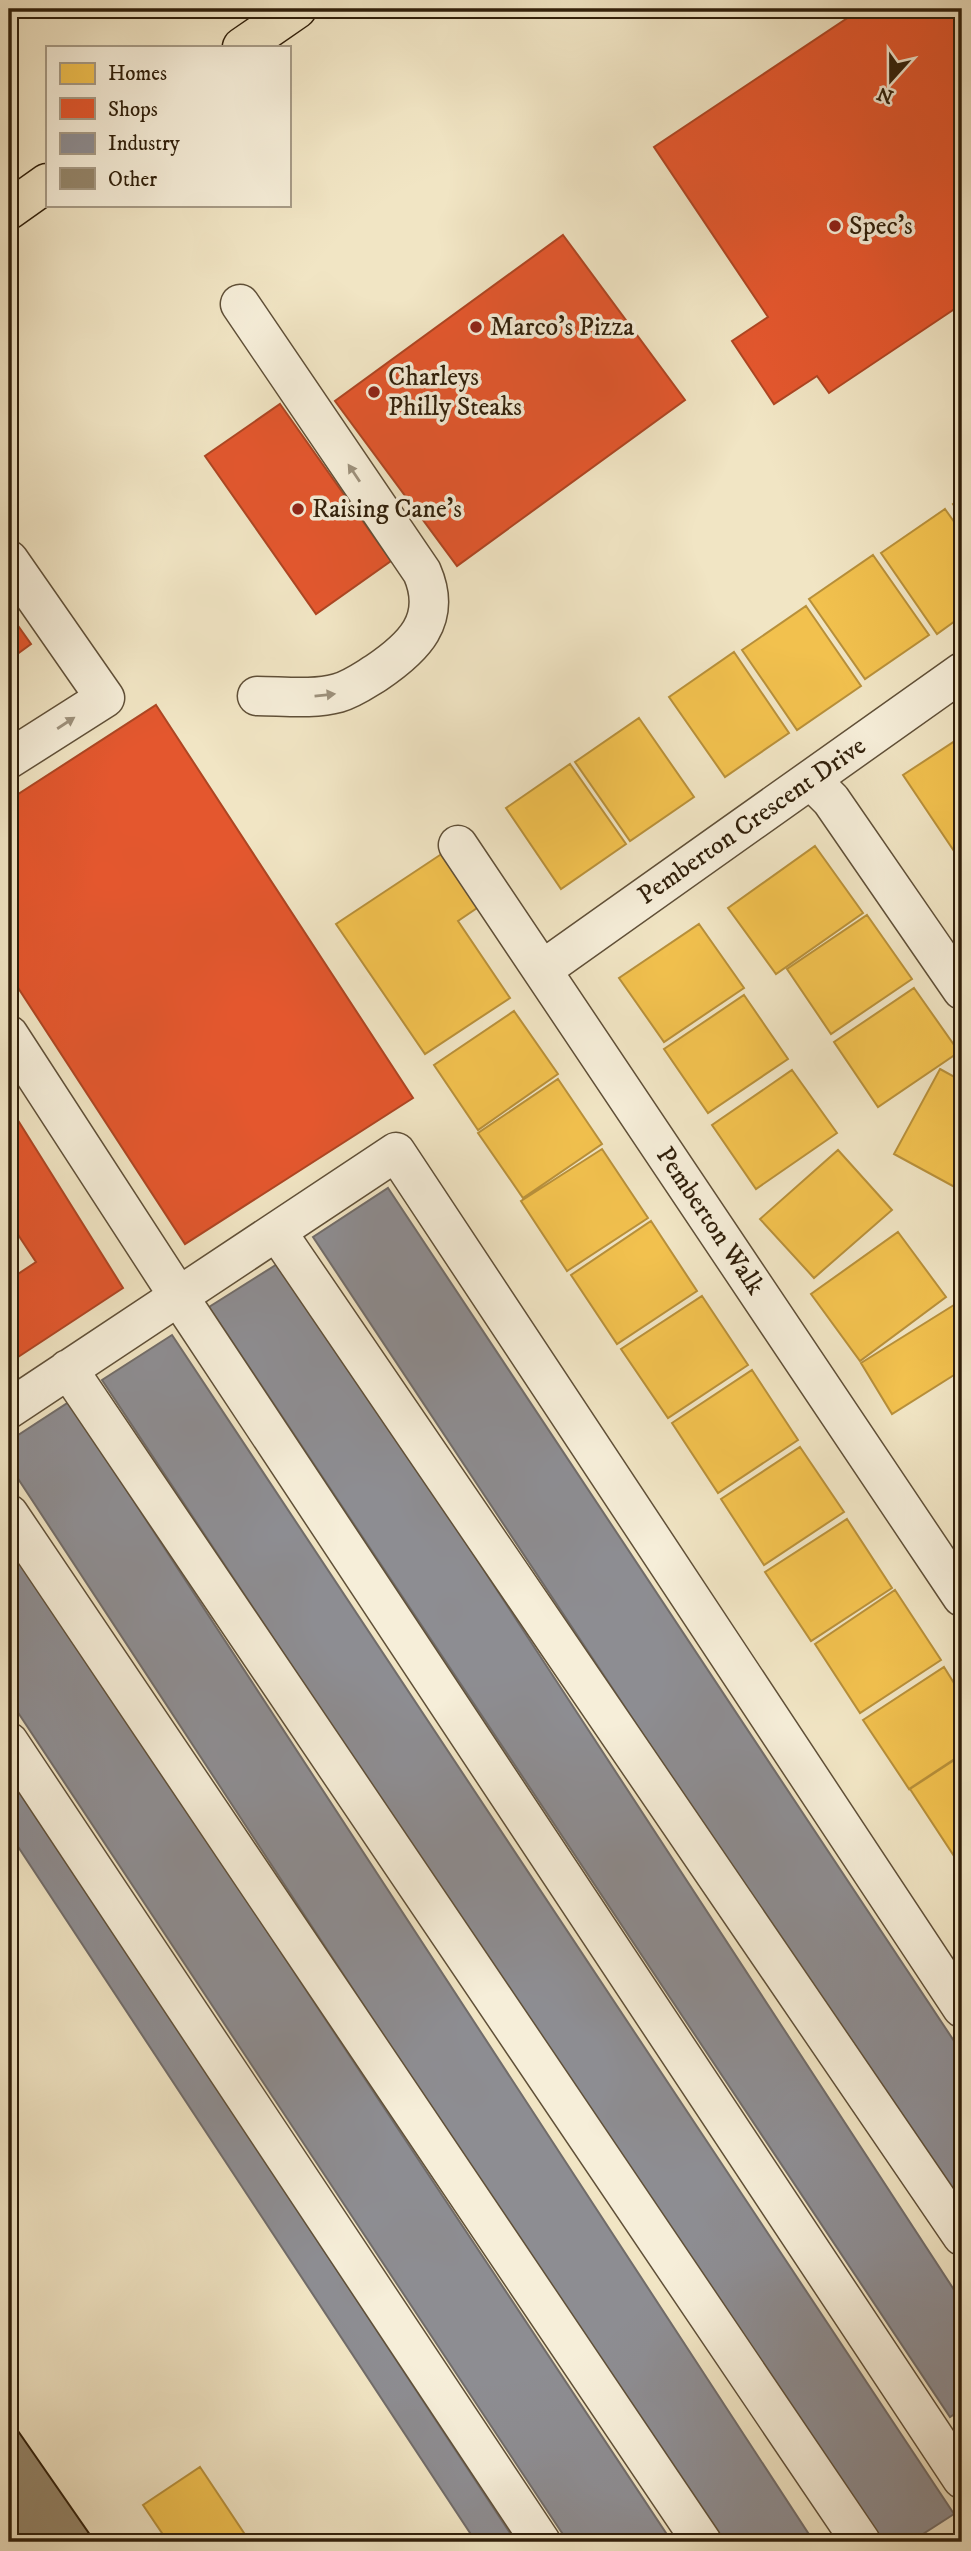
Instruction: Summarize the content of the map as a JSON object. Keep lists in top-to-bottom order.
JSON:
{
  "streets": {
    "lane": ["Pemberton Crescent Drive", "Pemberton Walk"]
  },
  "crossings": [
    ["Pemberton Crescent Drive", "Pemberton Walk"]
  ],
  "places": [
    "Spec's",
    "Marco's Pizza",
    "Charleys Philly Steaks",
    "Raising Cane's"
  ],
  "legend": [
    "Homes",
    "Shops",
    "Industry",
    "Other"
  ],
  "north": "bottom"
}
